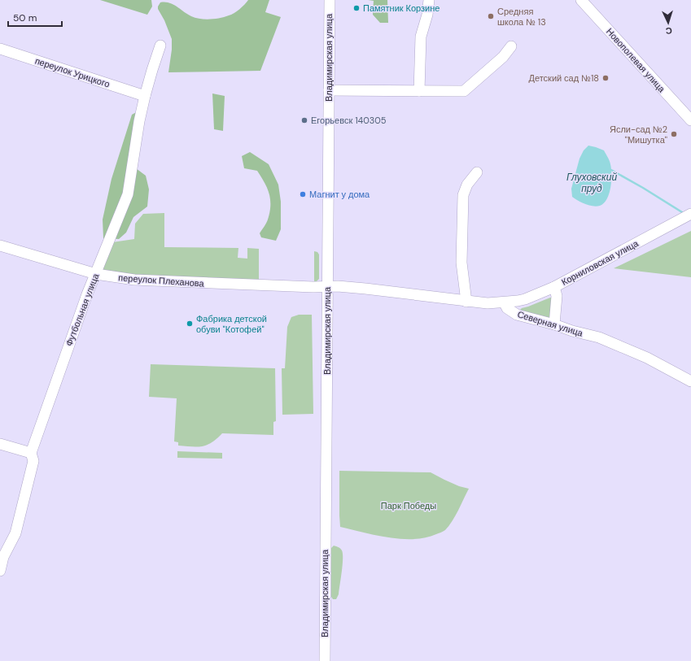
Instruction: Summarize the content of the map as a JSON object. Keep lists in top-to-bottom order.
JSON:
{
  "streets": {
    "street": [
      "Владимирская улица",
      "Новополевая улица",
      "переулок Урицкого",
      "Корниловская улица",
      "переулок Плеханова",
      "Футбольная улица",
      "Северная улица"
    ]
  },
  "crossings": [
    ["Владимирская улица", "переулок Плеханова"],
    ["переулок Урицкого", "Футбольная улица"],
    ["Корниловская улица", "Северная улица"],
    ["переулок Плеханова", "Футбольная улица"]
  ],
  "water": ["Глуховский пруд"],
  "parks": ["Парк Победы"],
  "places": [
    "Памятник Корзине",
    "Средняя школа № 13",
    "Детский сад №18",
    "Егорьевск 140305",
    "Ясли-сад №2 \"Мишутка\"",
    "Магнит у дома",
    "Фабрика детской обуви \"Котофей\""
  ],
  "scale_bar": "50 m",
  "north": "bottom"
}
